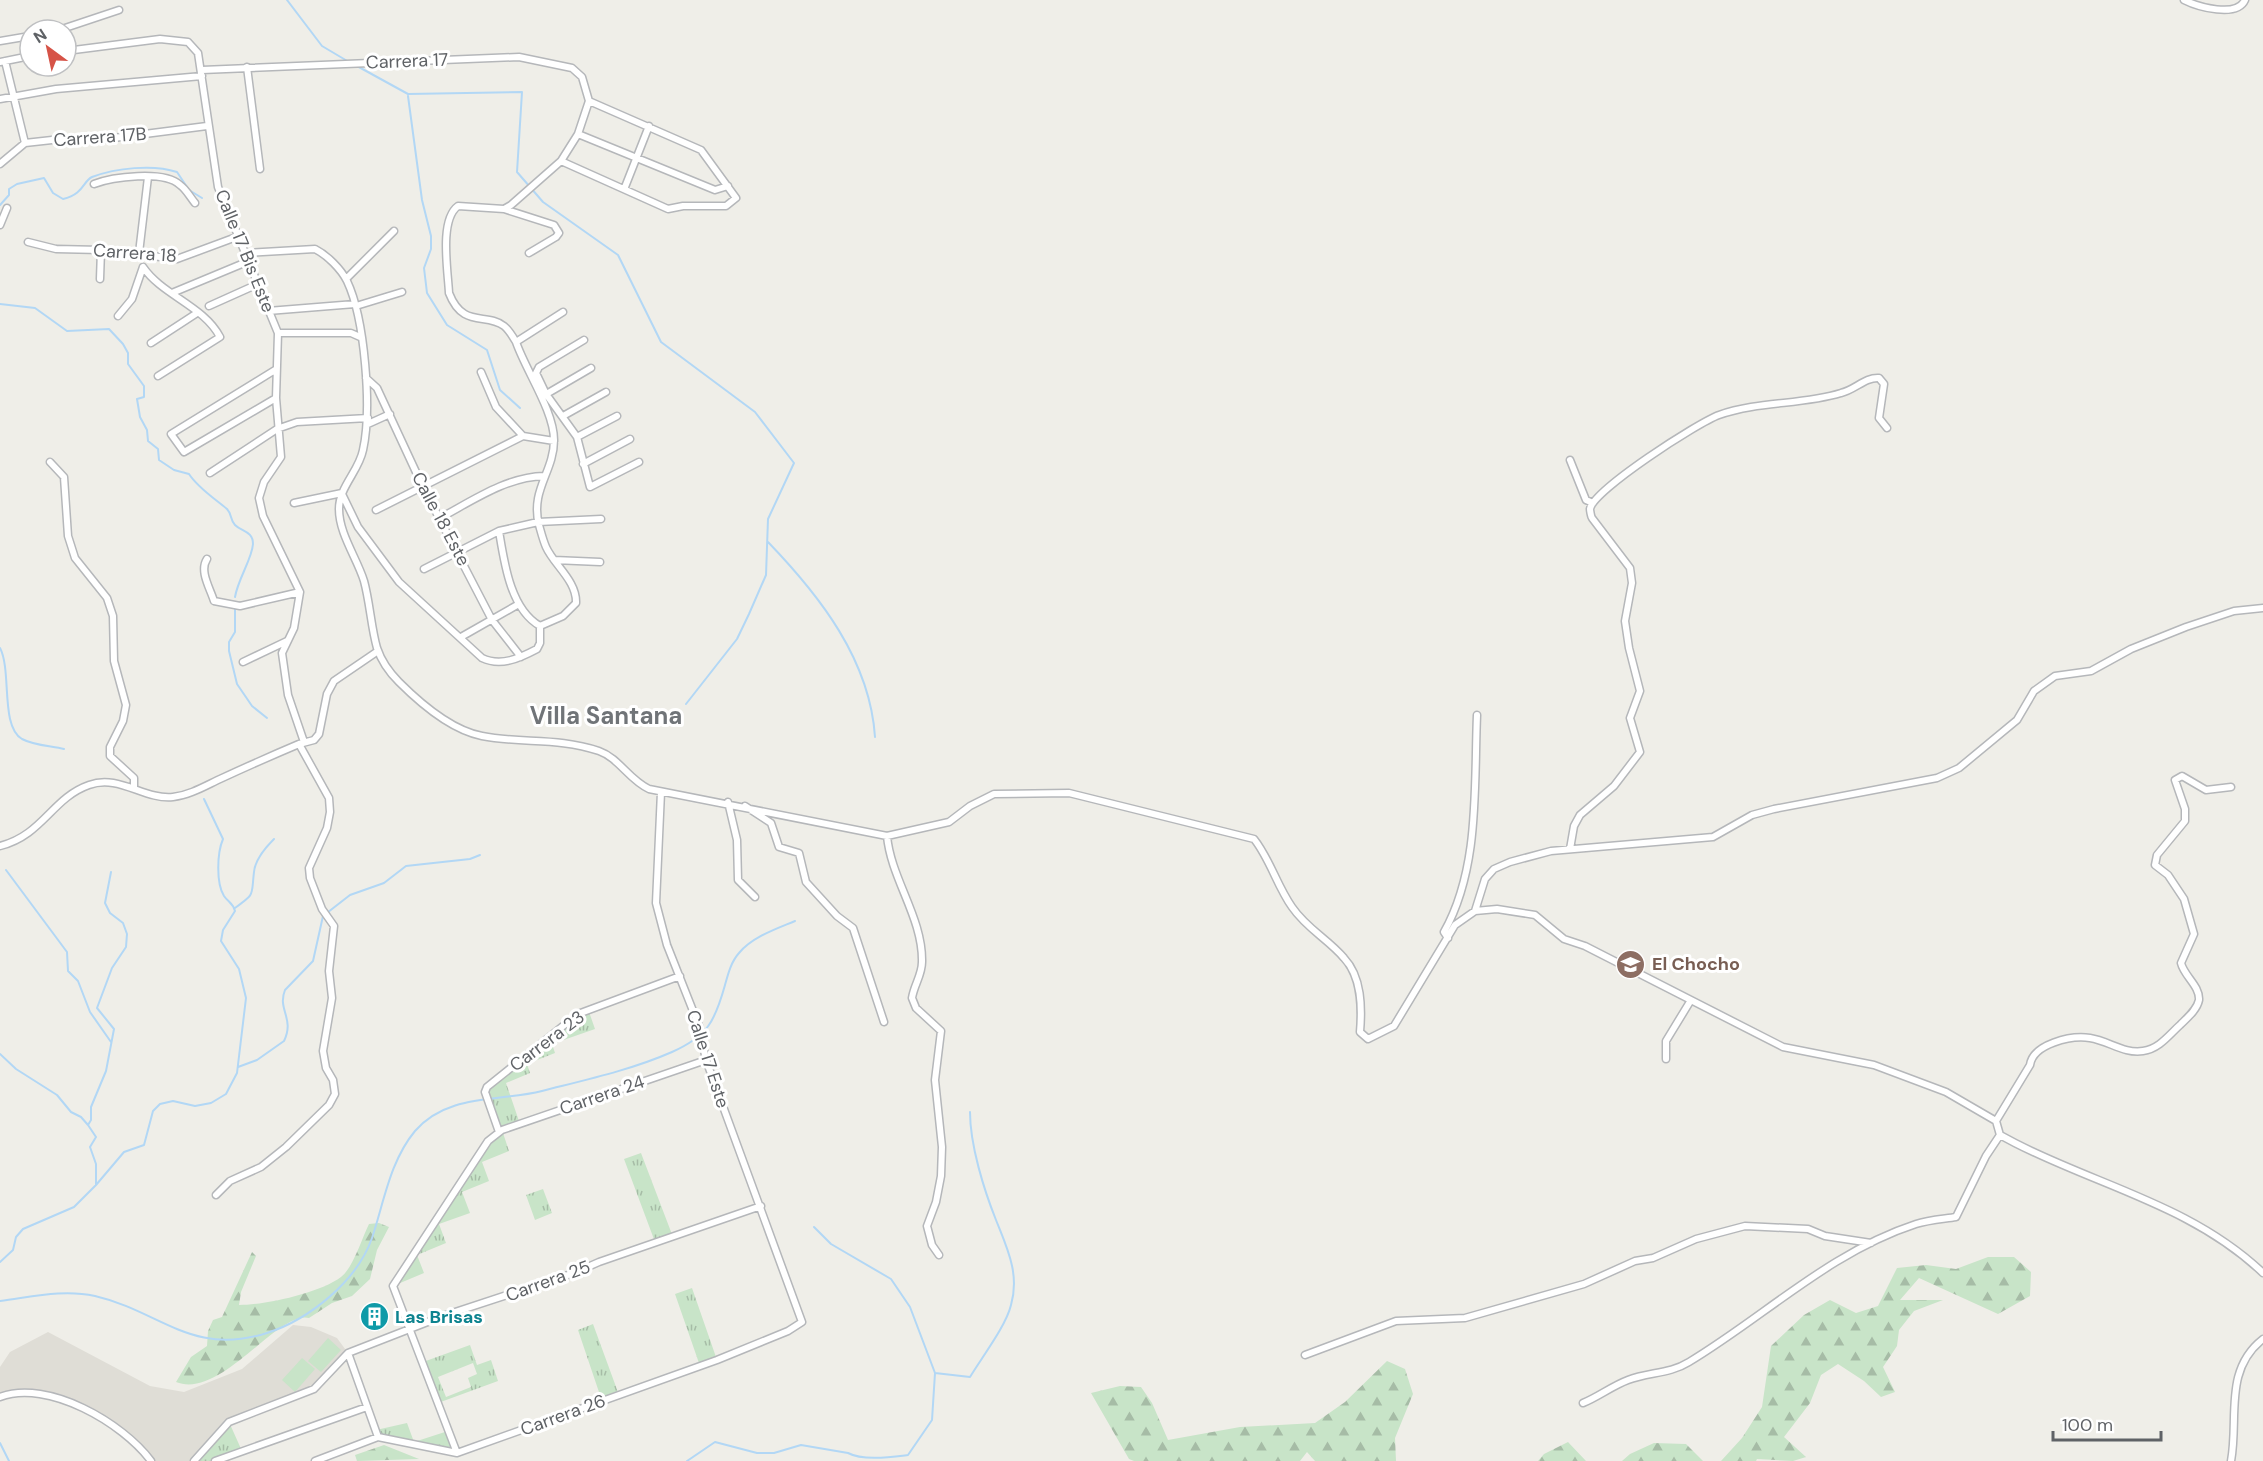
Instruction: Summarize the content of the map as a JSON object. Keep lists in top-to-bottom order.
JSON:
{
  "streets": {
    "street": [
      "Carrera 17",
      "Carrera 17B",
      "Calle 17 Bis Este",
      "Carrera 18",
      "Calle 18 Este",
      "Carrera 23",
      "Calle 17 Este",
      "Carrera 24",
      "Carrera 25",
      "Carrera 26"
    ]
  },
  "crossings": [
    ["Carrera 17", "Calle 17 Bis Este"],
    ["Carrera 17B", "Calle 17 Bis Este"],
    ["Calle 17 Bis Este", "Carrera 18"],
    ["Carrera 23", "Calle 17 Este"],
    ["Carrera 23", "Carrera 24"],
    ["Calle 17 Este", "Carrera 24"],
    ["Calle 17 Este", "Carrera 25"],
    ["Calle 17 Este", "Carrera 26"]
  ],
  "districts": ["Villa Santana"],
  "places": {
    "school or university": ["El Chocho"],
    "building": ["Las Brisas"]
  },
  "scale_bar": "100 m",
  "north": "top left"
}
